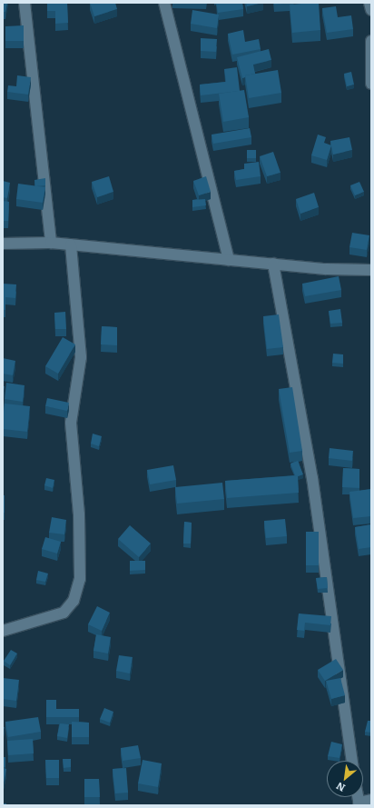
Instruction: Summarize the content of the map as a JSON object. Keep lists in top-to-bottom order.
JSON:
{
  "north": "bottom left"
}
